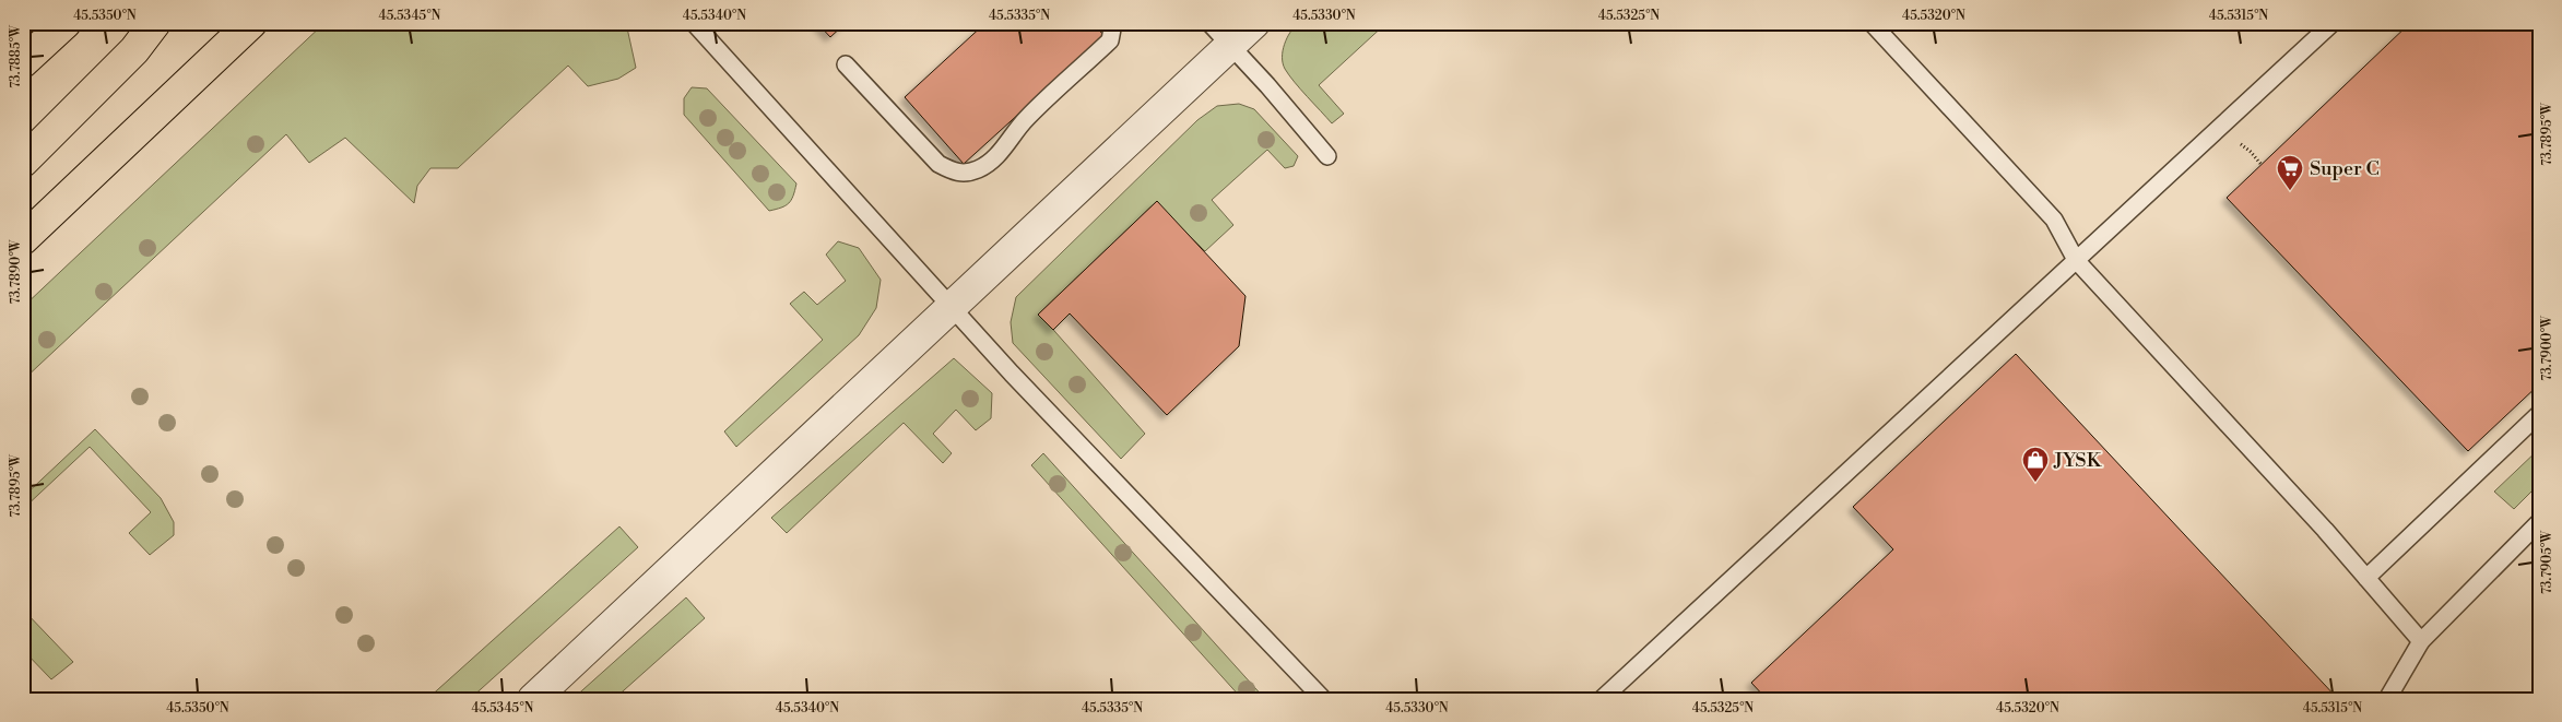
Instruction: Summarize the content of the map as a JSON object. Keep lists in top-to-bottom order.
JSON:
{
  "places": {
    "supermarket": ["Super C"],
    "shop": ["JYSK"]
  },
  "coordinates": [
    "45.5350°N",
    "45.5345°N",
    "45.5340°N",
    "45.5335°N",
    "45.5330°N",
    "45.5325°N",
    "45.5320°N",
    "45.5315°N",
    "73.7885°W",
    "73.7895°W",
    "73.7890°W",
    "73.7900°W",
    "73.7905°W"
  ]
}
